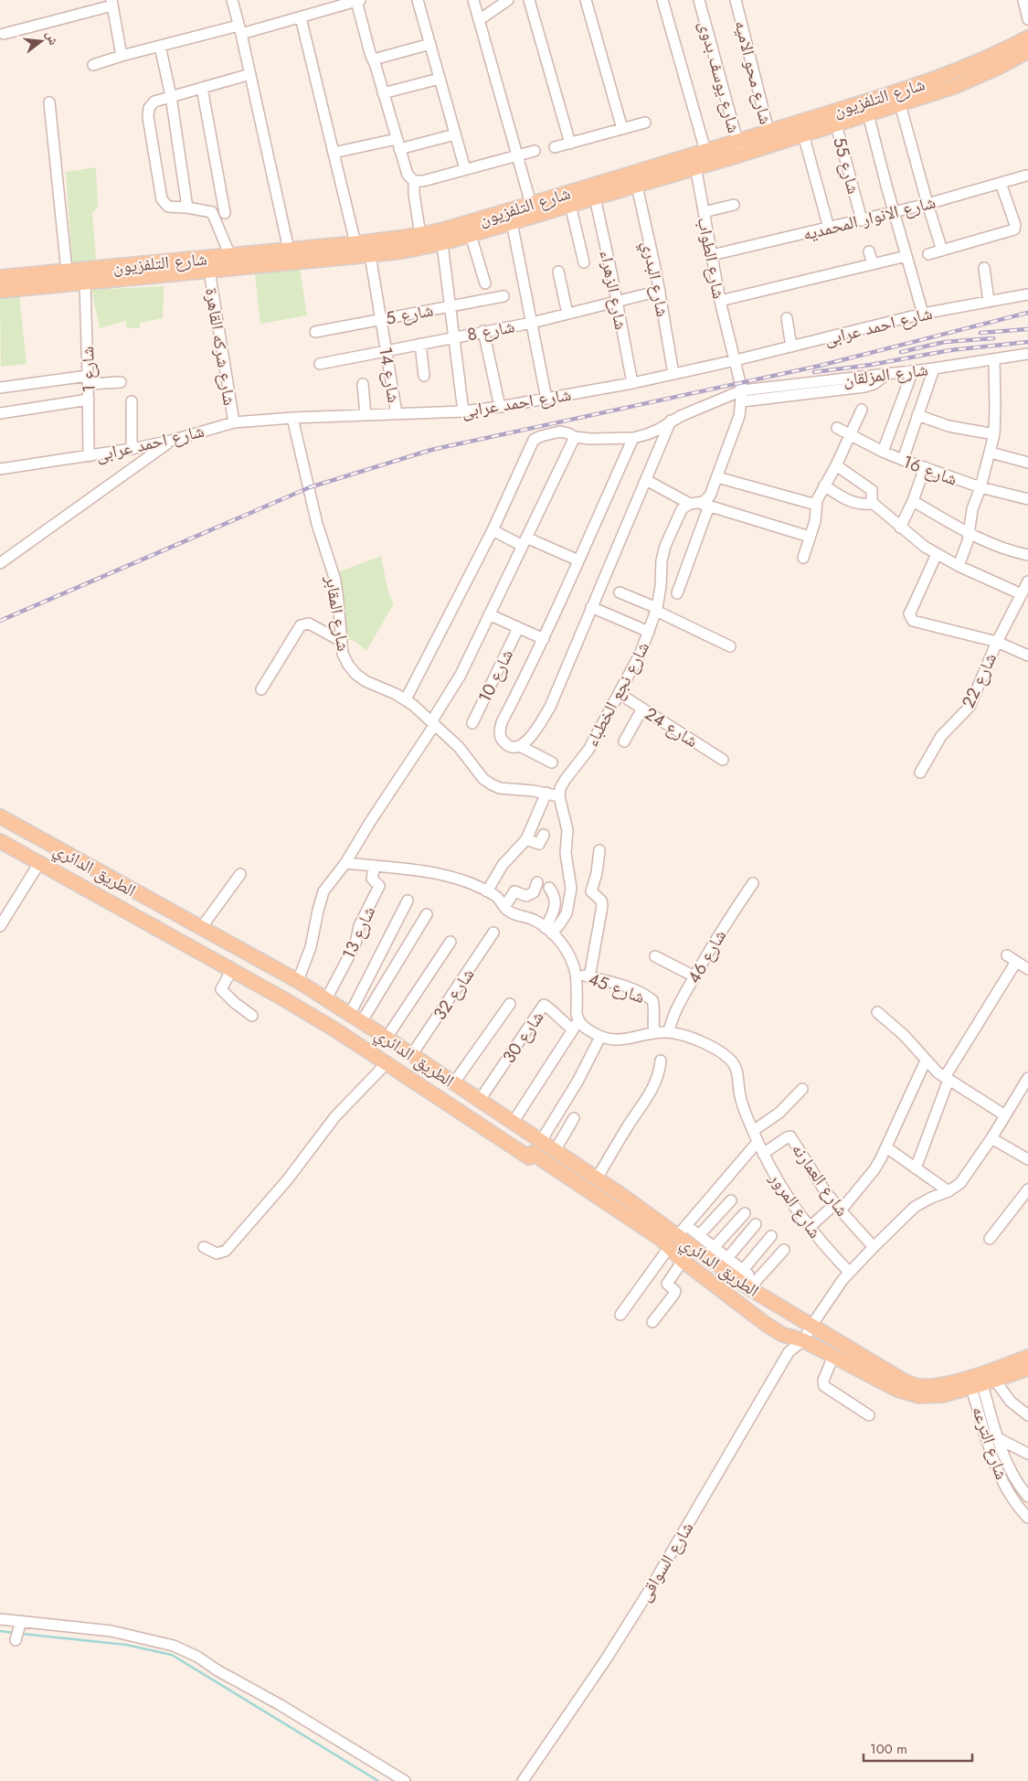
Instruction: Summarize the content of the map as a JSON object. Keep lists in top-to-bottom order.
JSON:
{
  "streets": {
    "main road": ["شارع التلفزيون", "الطريق الدائري"],
    "street": [
      "شارع محو الاميه",
      "شارع يوسف بدوى",
      "شارع 55",
      "شارع الانوار المحمديه",
      "شارع الطواب",
      "شارع البدري",
      "شارع الزهراء",
      "شارع 5",
      "شارع احمد عرابى",
      "شارع 8",
      "شارع شركه القاهرة",
      "شارع 1",
      "شارع المزلقان",
      "شارع 14",
      "شارع 16",
      "شارع المقابر",
      "شارع 10",
      "شارع 22",
      "شارع نجع الخطباء",
      "شارع 24",
      "شارع 13",
      "شارع 46",
      "شارع 45",
      "شارع 32",
      "شارع 30",
      "شارع العمارنه",
      "شارع المرور",
      "شارع الترعه",
      "شارع السواقى"
    ]
  },
  "crossings": [
    ["شارع محو الاميه", "شارع التلفزيون"],
    ["شارع يوسف بدوى", "شارع التلفزيون"],
    ["شارع التلفزيون", "شارع 55"],
    ["شارع التلفزيون", "شارع الطواب"],
    ["شارع التلفزيون", "شارع البدري"],
    ["شارع التلفزيون", "شارع الزهراء"],
    ["شارع التلفزيون", "شارع شركه القاهرة"],
    ["شارع التلفزيون", "شارع 1"],
    ["شارع التلفزيون", "شارع 14"],
    ["شارع 55", "شارع الانوار المحمديه"],
    ["شارع الانوار المحمديه", "شارع الطواب"],
    ["شارع الطواب", "شارع احمد عرابى"],
    ["شارع الطواب", "شارع نجع الخطباء"],
    ["شارع البدري", "شارع احمد عرابى"],
    ["شارع البدري", "شارع 8"],
    ["شارع الزهراء", "شارع احمد عرابى"],
    ["شارع الزهراء", "شارع 8"],
    ["شارع 5", "شارع 14"],
    ["شارع احمد عرابى", "شارع شركه القاهرة"],
    ["شارع احمد عرابى", "شارع 1"],
    ["شارع احمد عرابى", "شارع 14"],
    ["شارع احمد عرابى", "شارع المقابر"],
    ["شارع احمد عرابى", "شارع نجع الخطباء"],
    ["شارع 8", "شارع 14"],
    ["شارع المزلقان", "شارع المقابر"],
    ["شارع المزلقان", "شارع نجع الخطباء"],
    ["شارع المقابر", "شارع نجع الخطباء"],
    ["شارع نجع الخطباء", "شارع 24"],
    ["الطريق الدائري", "شارع 13"],
    ["الطريق الدائري", "شارع 32"],
    ["الطريق الدائري", "شارع 30"],
    ["الطريق الدائري", "شارع الترعه"],
    ["الطريق الدائري", "شارع السواقى"],
    ["شارع 46", "شارع المرور"],
    ["شارع العمارنه", "شارع المرور"],
    ["شارع العمارنه", "شارع السواقى"],
    ["شارع المرور", "شارع السواقى"]
  ],
  "scale_bar": "100 m",
  "north": "right"
}
